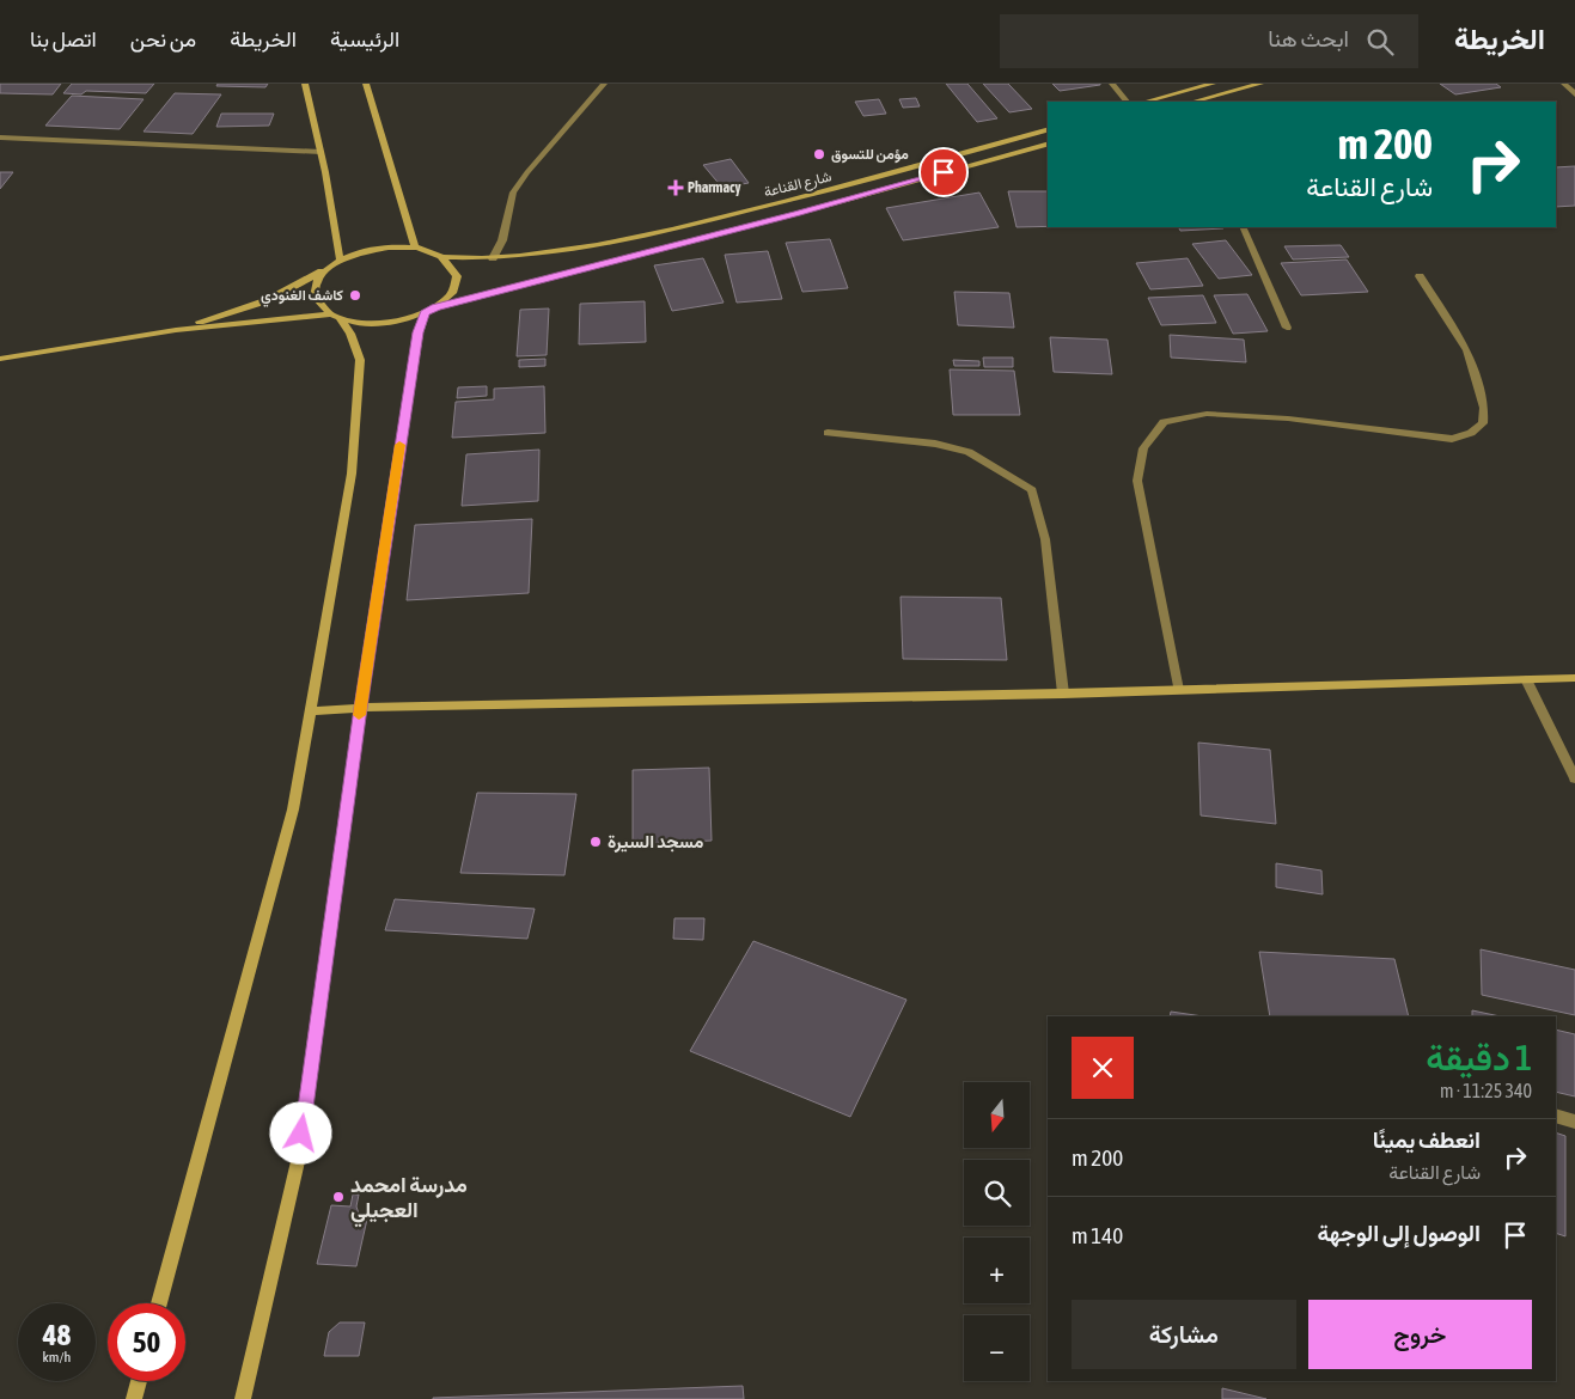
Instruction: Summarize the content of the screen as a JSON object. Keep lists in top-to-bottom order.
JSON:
{
  "streets": {
    "main road": ["شارع القناعة"]
  },
  "places": {
    "other": [
      "مؤمن للتسوق",
      "كاشف الغنودي",
      "مسجد السيرة",
      "مدرسة امحمد العجيلي"
    ],
    "health": ["Pharmacy"]
  },
  "north": "bottom",
  "page": {
    "header": "الخريطة",
    "search": "ابحث هنا",
    "nav": [
      "الرئيسية",
      "الخريطة",
      "من نحن",
      "اتصل بنا"
    ],
    "turn": ["200 m", "شارع القناعة"],
    "heading": ["1 دقيقة", "340 m · 11:25"],
    "map_buttons": ["+", "−"],
    "list": [
      {
        "name": "انعطف يمينًا",
        "note": "شارع القناعة",
        "value": "200 m"
      },
      {
        "name": "الوصول إلى الوجهة",
        "value": "140 m"
      }
    ],
    "buttons": ["خروج", "مشاركة"],
    "speed": "48 km/h",
    "limit": "50"
  }
}
